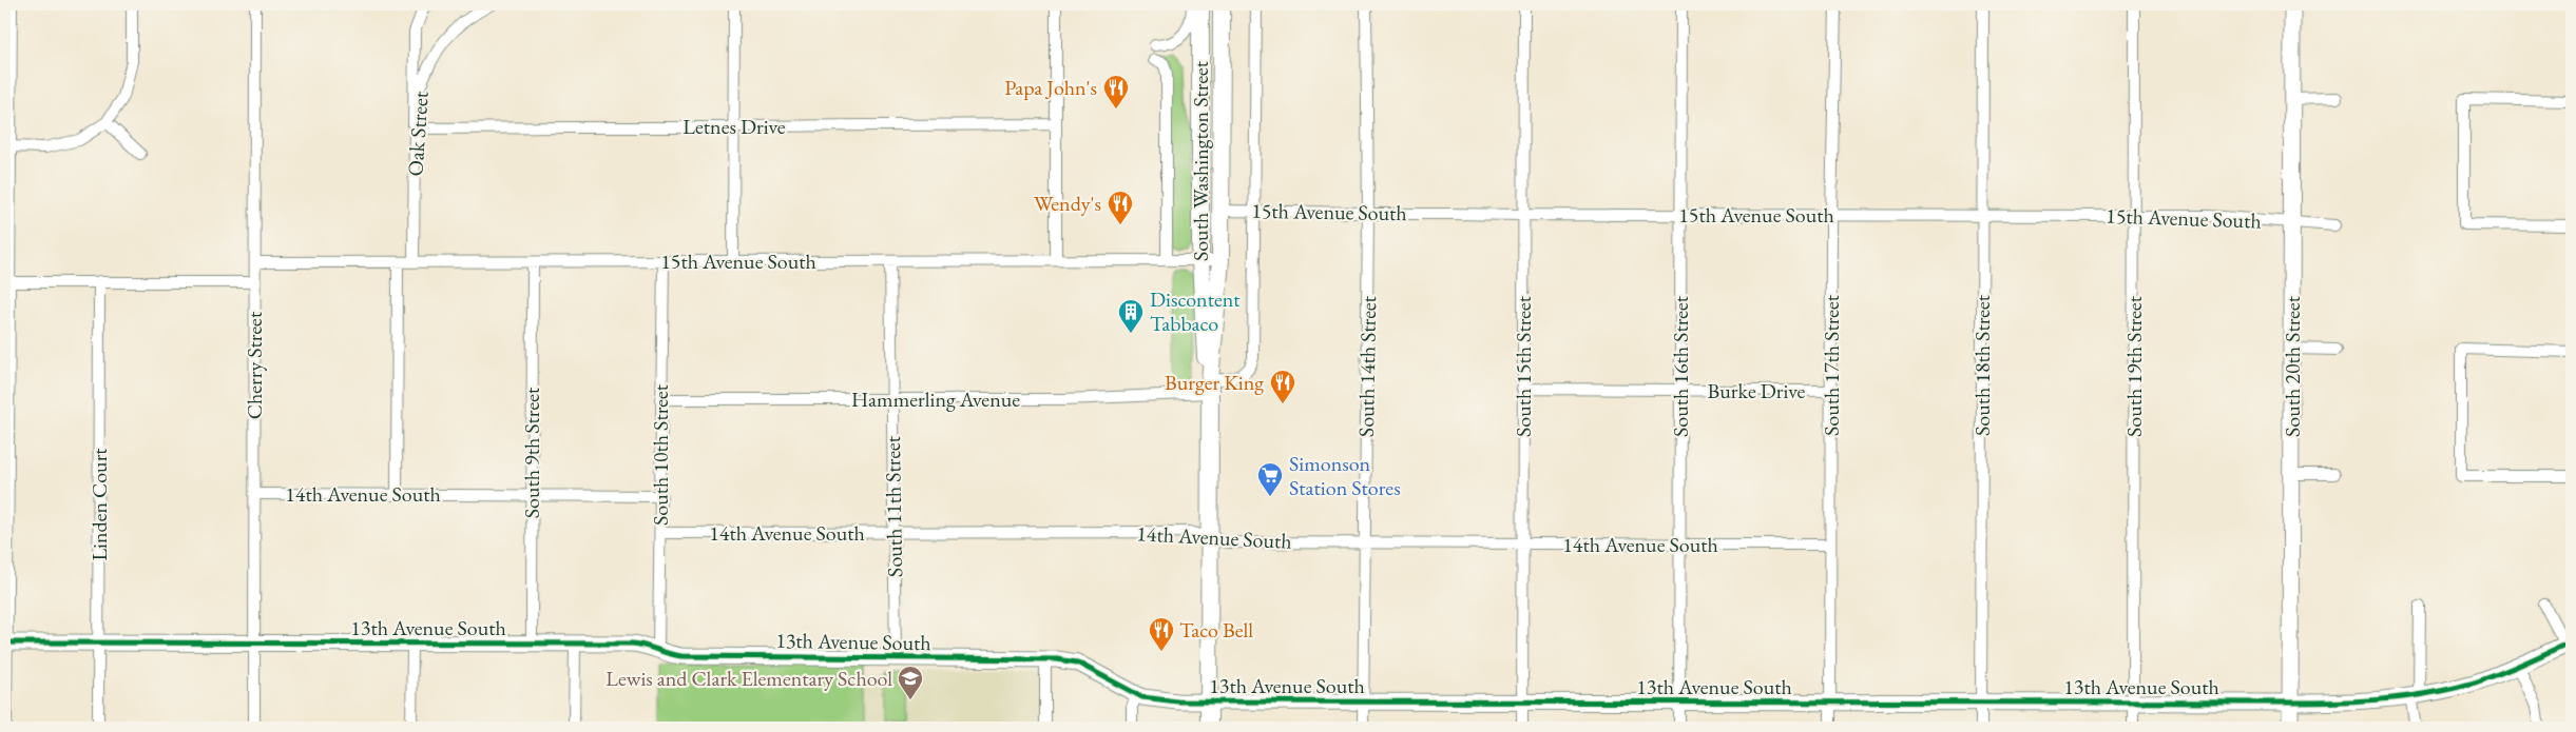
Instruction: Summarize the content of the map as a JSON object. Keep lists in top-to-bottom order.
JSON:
{
  "streets": {
    "main road": ["South Washington Street"],
    "street": [
      "Letnes Drive",
      "Oak Street",
      "15th Avenue South",
      "Cherry Street",
      "South 17th Street",
      "South 18th Street",
      "South 14th Street",
      "South 15th Street",
      "South 16th Street",
      "South 19th Street",
      "South 20th Street",
      "Burke Drive",
      "Hammerling Avenue",
      "South 9th Street",
      "South 10th Street",
      "14th Avenue South",
      "Linden Court",
      "South 11th Street",
      "13th Avenue South"
    ]
  },
  "crossings": [
    ["Letnes Drive", "Oak Street"],
    ["Oak Street", "15th Avenue South"],
    ["South Washington Street", "15th Avenue South"],
    ["South Washington Street", "Hammerling Avenue"],
    ["South Washington Street", "14th Avenue South"],
    ["South Washington Street", "13th Avenue South"],
    ["15th Avenue South", "Cherry Street"],
    ["15th Avenue South", "South 17th Street"],
    ["15th Avenue South", "South 18th Street"],
    ["15th Avenue South", "South 14th Street"],
    ["15th Avenue South", "South 15th Street"],
    ["15th Avenue South", "South 16th Street"],
    ["15th Avenue South", "South 19th Street"],
    ["15th Avenue South", "South 20th Street"],
    ["15th Avenue South", "Hammerling Avenue"],
    ["15th Avenue South", "South 9th Street"],
    ["15th Avenue South", "South 10th Street"],
    ["15th Avenue South", "South 11th Street"],
    ["Cherry Street", "14th Avenue South"],
    ["Cherry Street", "13th Avenue South"],
    ["South 17th Street", "Burke Drive"],
    ["South 17th Street", "14th Avenue South"],
    ["South 17th Street", "13th Avenue South"],
    ["South 18th Street", "13th Avenue South"],
    ["South 14th Street", "14th Avenue South"],
    ["South 14th Street", "13th Avenue South"],
    ["South 15th Street", "Burke Drive"],
    ["South 15th Street", "14th Avenue South"],
    ["South 15th Street", "13th Avenue South"],
    ["South 16th Street", "Burke Drive"],
    ["South 16th Street", "14th Avenue South"],
    ["South 16th Street", "13th Avenue South"],
    ["South 19th Street", "13th Avenue South"],
    ["South 20th Street", "13th Avenue South"],
    ["Hammerling Avenue", "South 10th Street"],
    ["Hammerling Avenue", "South 11th Street"],
    ["South 9th Street", "14th Avenue South"],
    ["South 9th Street", "13th Avenue South"],
    ["South 10th Street", "14th Avenue South"],
    ["South 10th Street", "13th Avenue South"],
    ["14th Avenue South", "South 11th Street"],
    ["Linden Court", "13th Avenue South"],
    ["South 11th Street", "13th Avenue South"]
  ],
  "places": {
    "restaurant": [
      "Papa John's",
      "Wendy's",
      "Burger King",
      "Taco Bell"
    ],
    "building": ["Discontent Tabbaco"],
    "supermarket": ["Simonson Station Stores"],
    "school or university": ["Lewis and Clark Elementary School"]
  }
}
